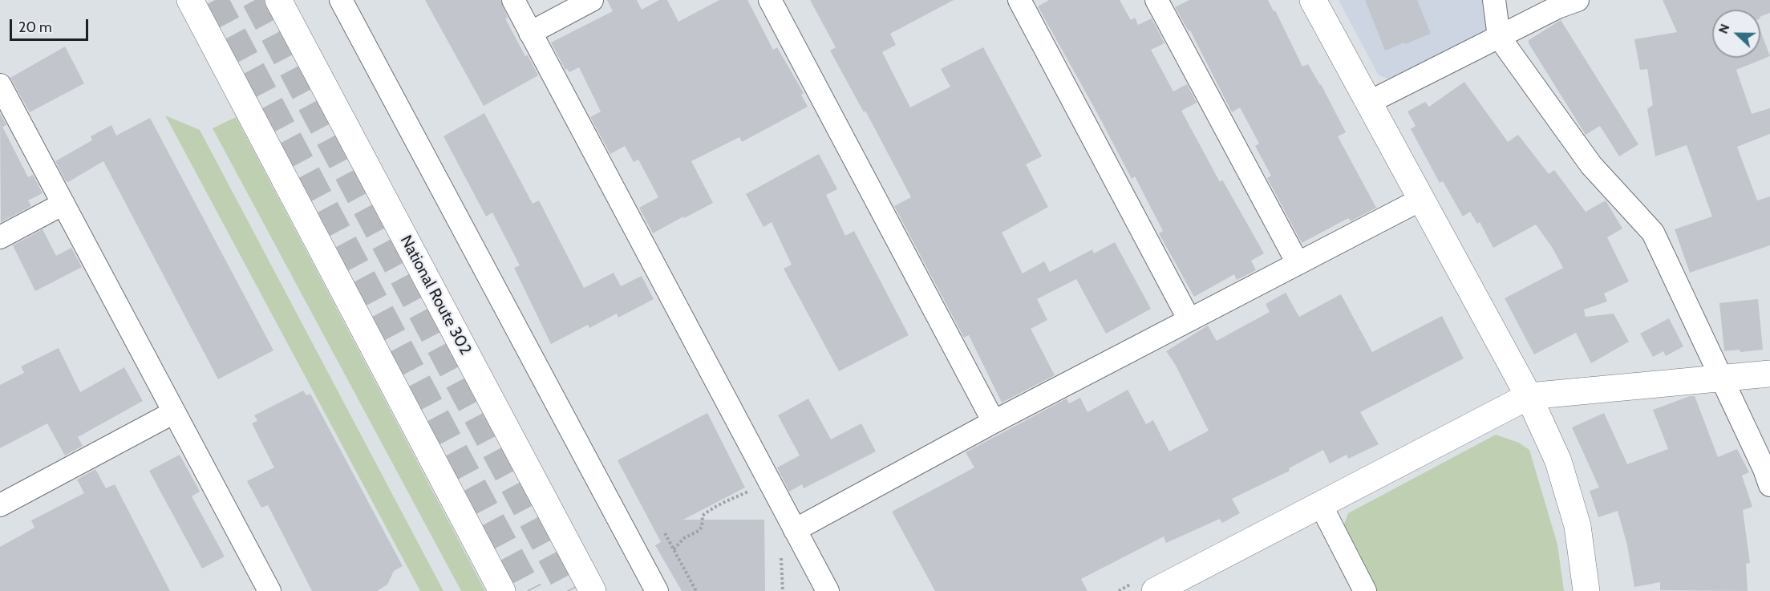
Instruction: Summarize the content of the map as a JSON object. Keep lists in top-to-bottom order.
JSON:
{
  "streets": {
    "main road": ["National Route 302"]
  },
  "scale_bar": "20 m",
  "north": "left"
}
